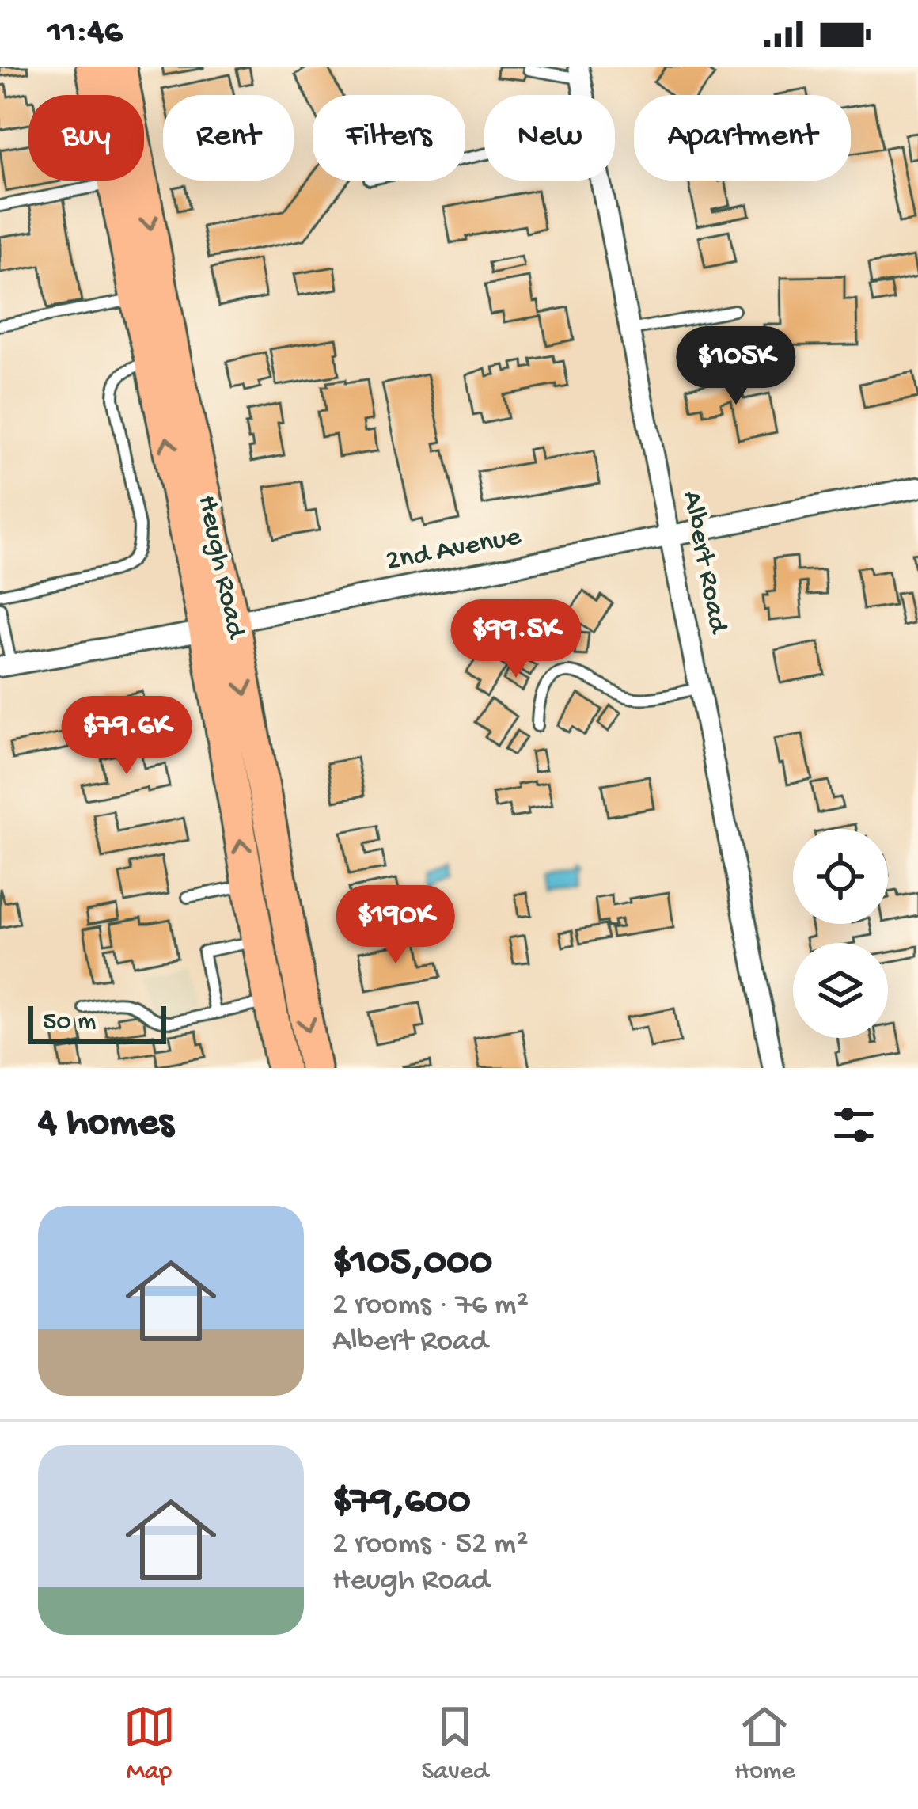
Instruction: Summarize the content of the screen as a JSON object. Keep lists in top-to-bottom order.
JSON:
{
  "streets": {
    "main road": ["Heugh Road"],
    "street": ["2nd Avenue", "Albert Road"]
  },
  "crossings": [
    ["2nd Avenue", "Albert Road"],
    ["2nd Avenue", "Heugh Road"]
  ],
  "scale_bar": "50 m",
  "page": {
    "status": "11:46",
    "chip": [
      "Buy",
      "Rent",
      "Filters",
      "New",
      "Apartment"
    ],
    "price": [
      "$105K",
      "$99.5K",
      "$79.6K",
      "$190K"
    ],
    "scale": "50 m",
    "heading": "4 homes",
    "list": [
      {
        "name": "$105,000",
        "note": "2 rooms · 76 m² · Albert Road"
      },
      {
        "name": "$79,600",
        "note": "2 rooms · 52 m² · Heugh Road"
      }
    ],
    "tabs": ["Map", "Saved", "Home"]
  }
}
